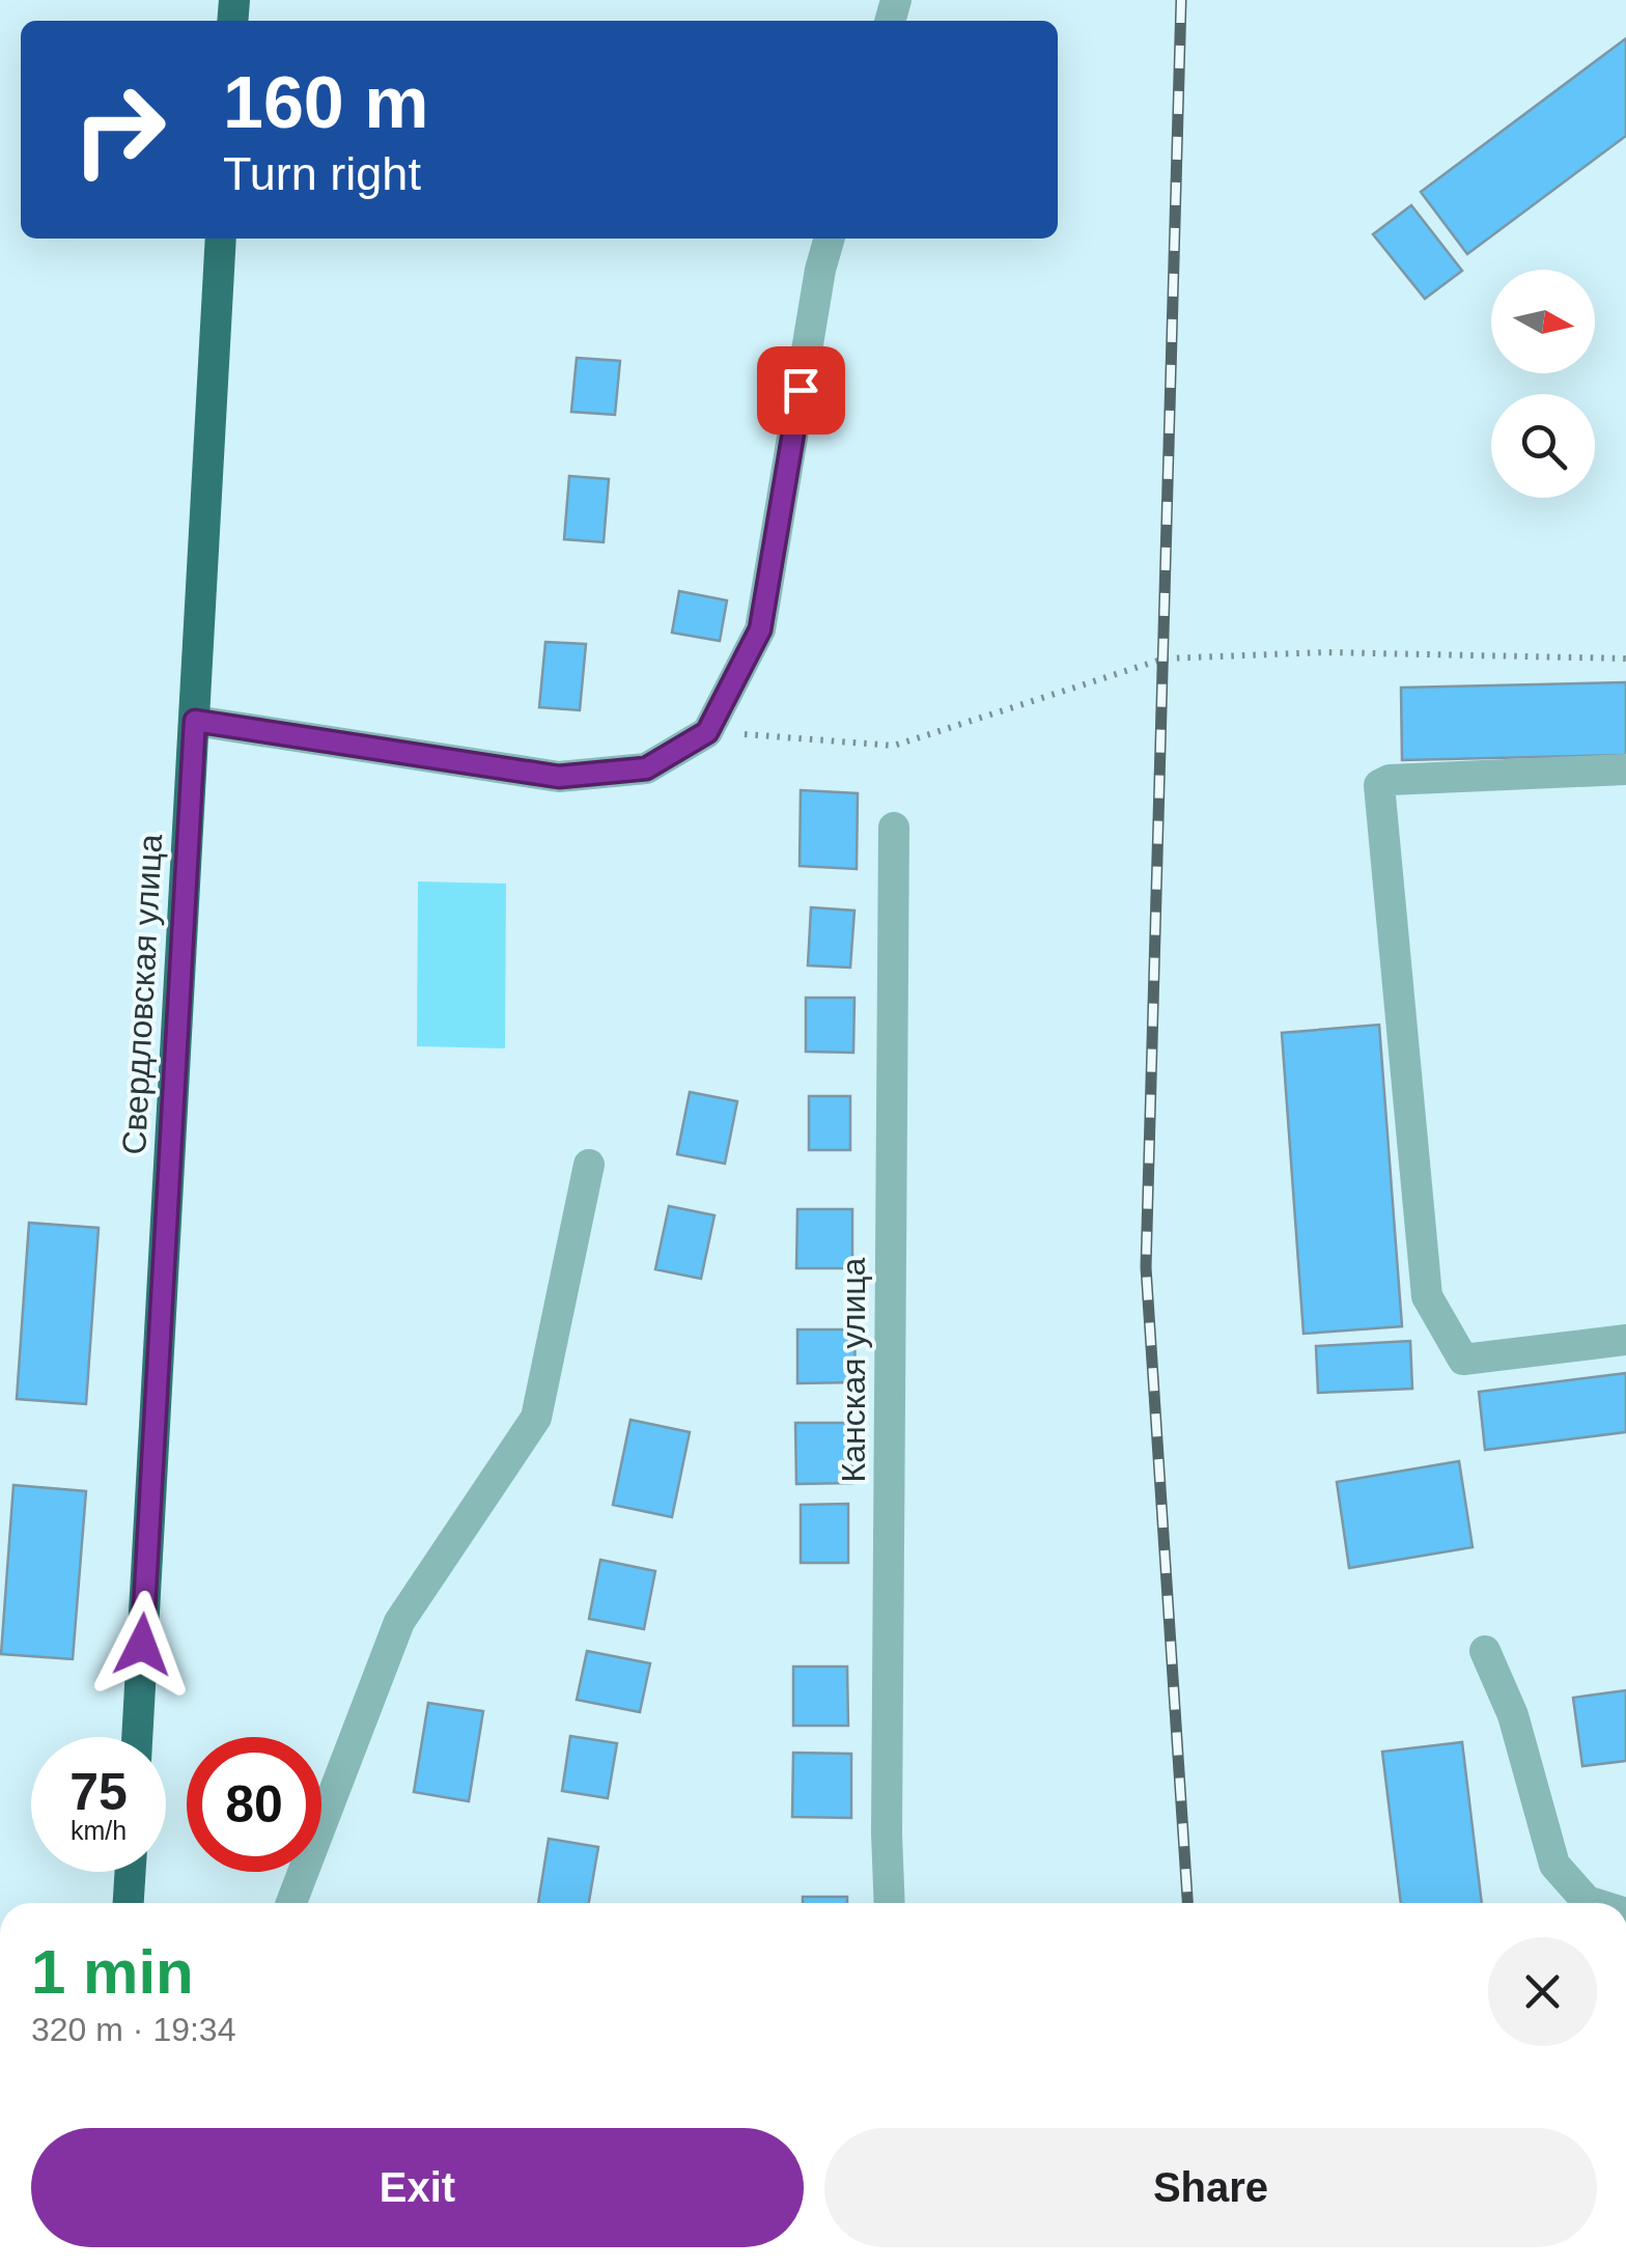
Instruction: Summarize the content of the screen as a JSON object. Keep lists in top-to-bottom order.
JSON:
{
  "streets": {
    "highway": ["Свердловская улица"],
    "street": ["Канская улица"]
  },
  "north": "right",
  "page": {
    "turn": ["160 m", "Turn right"],
    "speed": "75 km/h",
    "limit": "80",
    "heading": ["1 min", "320 m · 19:34"],
    "buttons": ["Exit", "Share"]
  }
}
